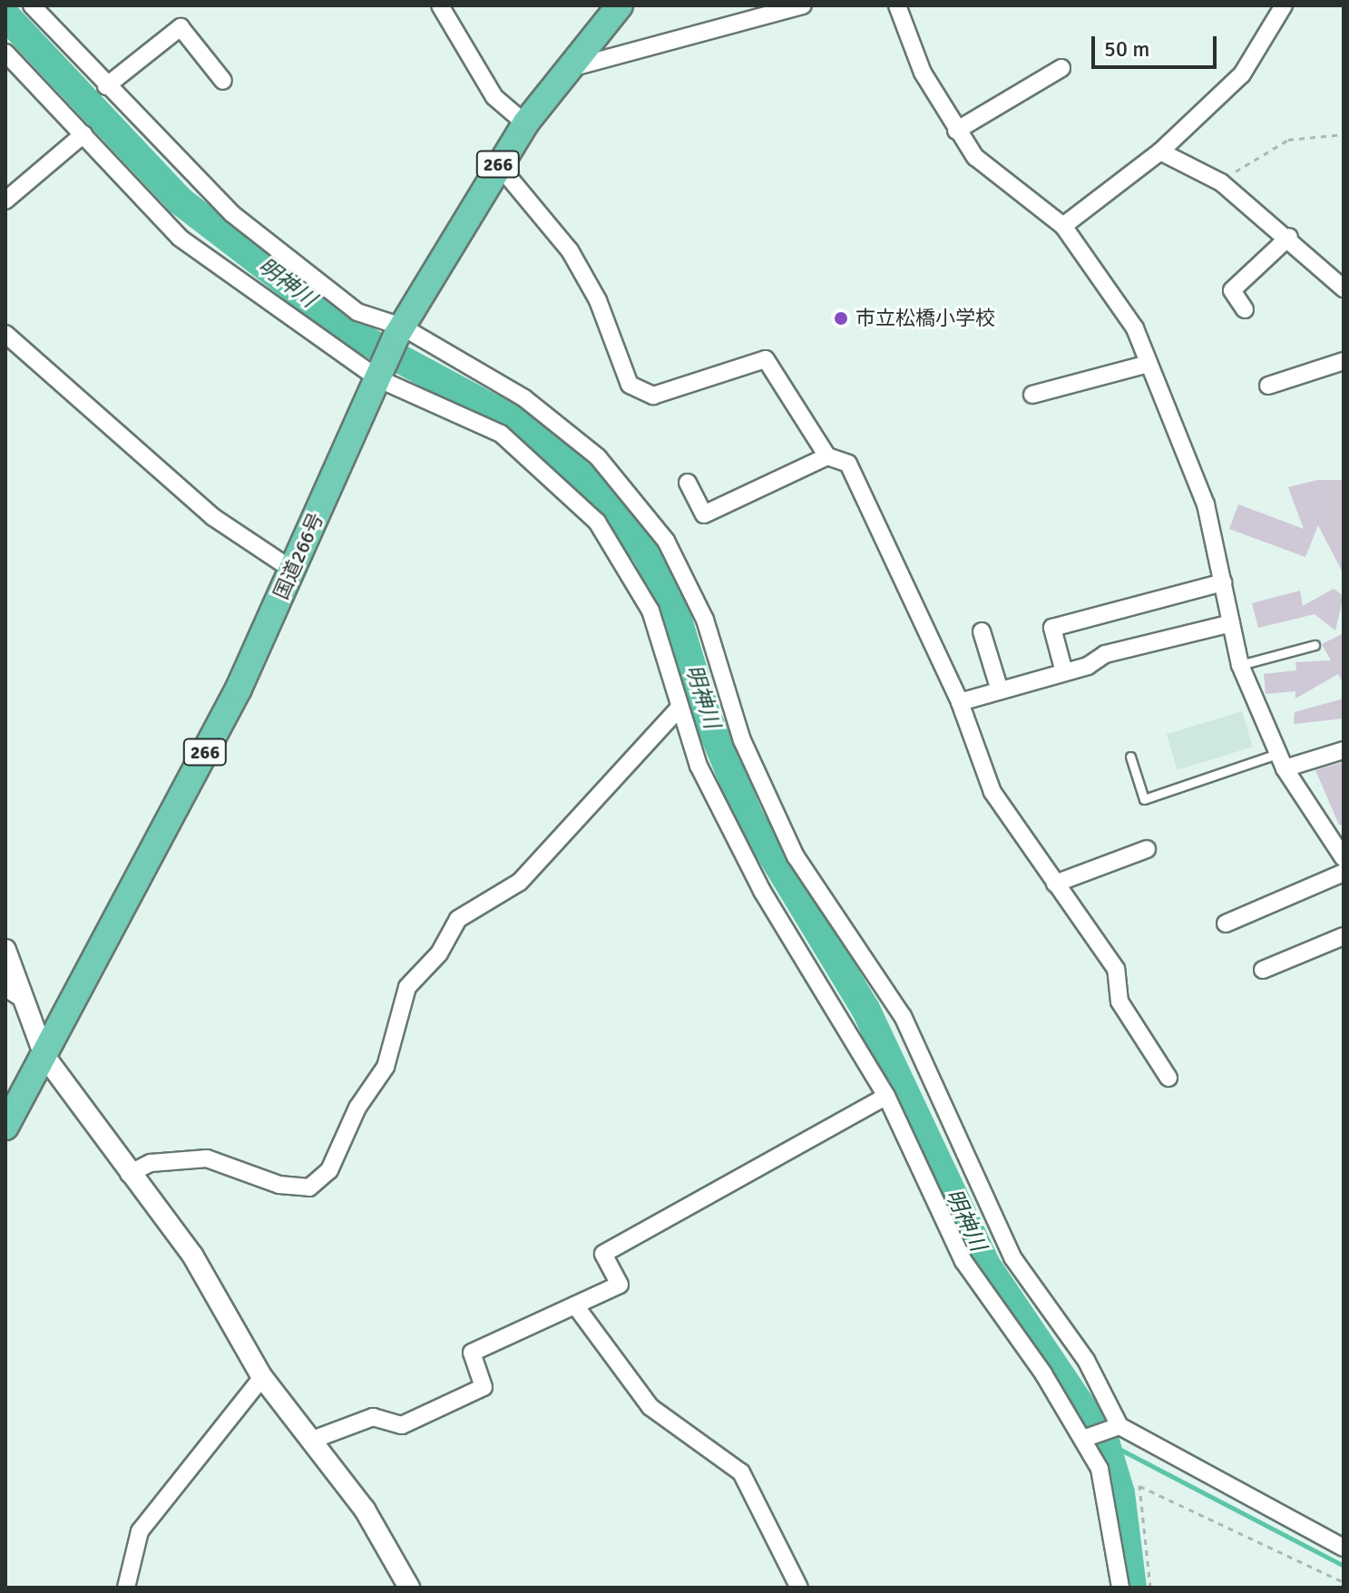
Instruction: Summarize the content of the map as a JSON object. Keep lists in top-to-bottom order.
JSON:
{
  "streets": {
    "highway": ["266", "国道266号"]
  },
  "water": ["明神川"],
  "places": ["市立松橋小学校"],
  "scale_bar": "50 m"
}
